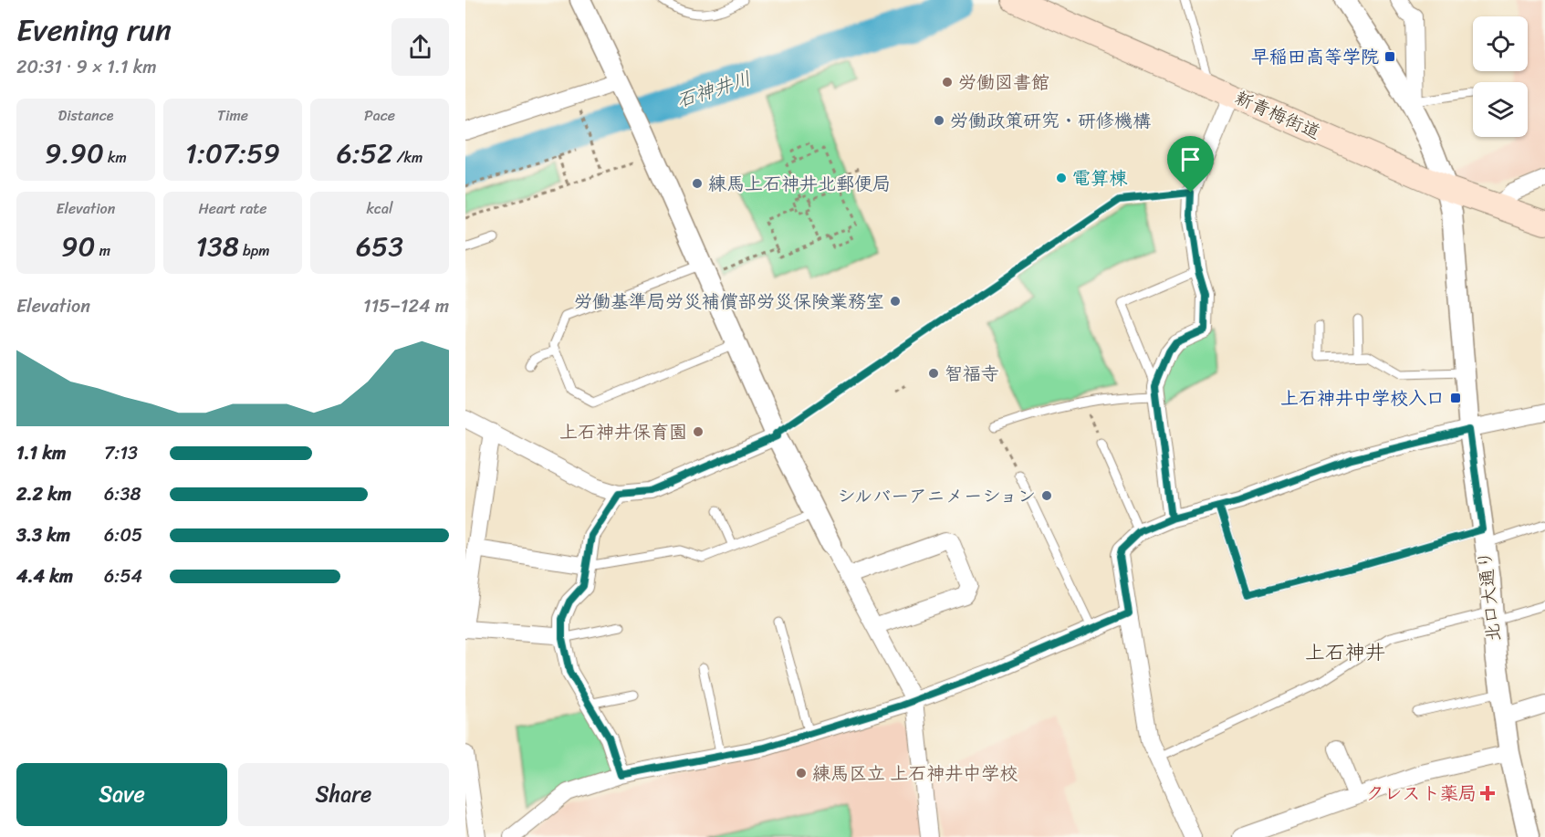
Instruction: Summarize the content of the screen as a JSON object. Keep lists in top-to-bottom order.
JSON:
{
  "streets": {
    "main road": ["新青梅街道"],
    "street": ["北口大通り"]
  },
  "crossings": [
    ["新青梅街道", "北口大通り"]
  ],
  "districts": ["上石神井"],
  "water": ["石神井川"],
  "places": {
    "transit": ["早稲田高等学院", "上石神井中学校入口"],
    "other": [
      "労働図書館",
      "労働政策研究・研修機構",
      "電算棟",
      "練馬上石神井北郵便局",
      "労働基準局労災補償部労災保険業務室",
      "智福寺",
      "上石神井保育園",
      "シルバーアニメーション",
      "練馬区立 上石神井中学校"
    ],
    "health": ["クレスト薬局"]
  },
  "page": {
    "heading": ["Evening run", "20:31 · 9 × 1.1 km"],
    "stats": [
      ["Distance", "9.90 km"],
      ["Time", "1:07:59"],
      ["Pace", "6:52 /km"],
      ["Elevation", "90 m"],
      ["Heart rate", "138 bpm"],
      ["kcal", "653"]
    ],
    "chart": ["Elevation", "115–124 m"],
    "list": [
      {
        "name": "1.1 km",
        "note": "7:13"
      },
      {
        "name": "2.2 km",
        "note": "6:38"
      },
      {
        "name": "3.3 km",
        "note": "6:05"
      },
      {
        "name": "4.4 km",
        "note": "6:54"
      }
    ],
    "buttons": ["Save", "Share"]
  }
}
